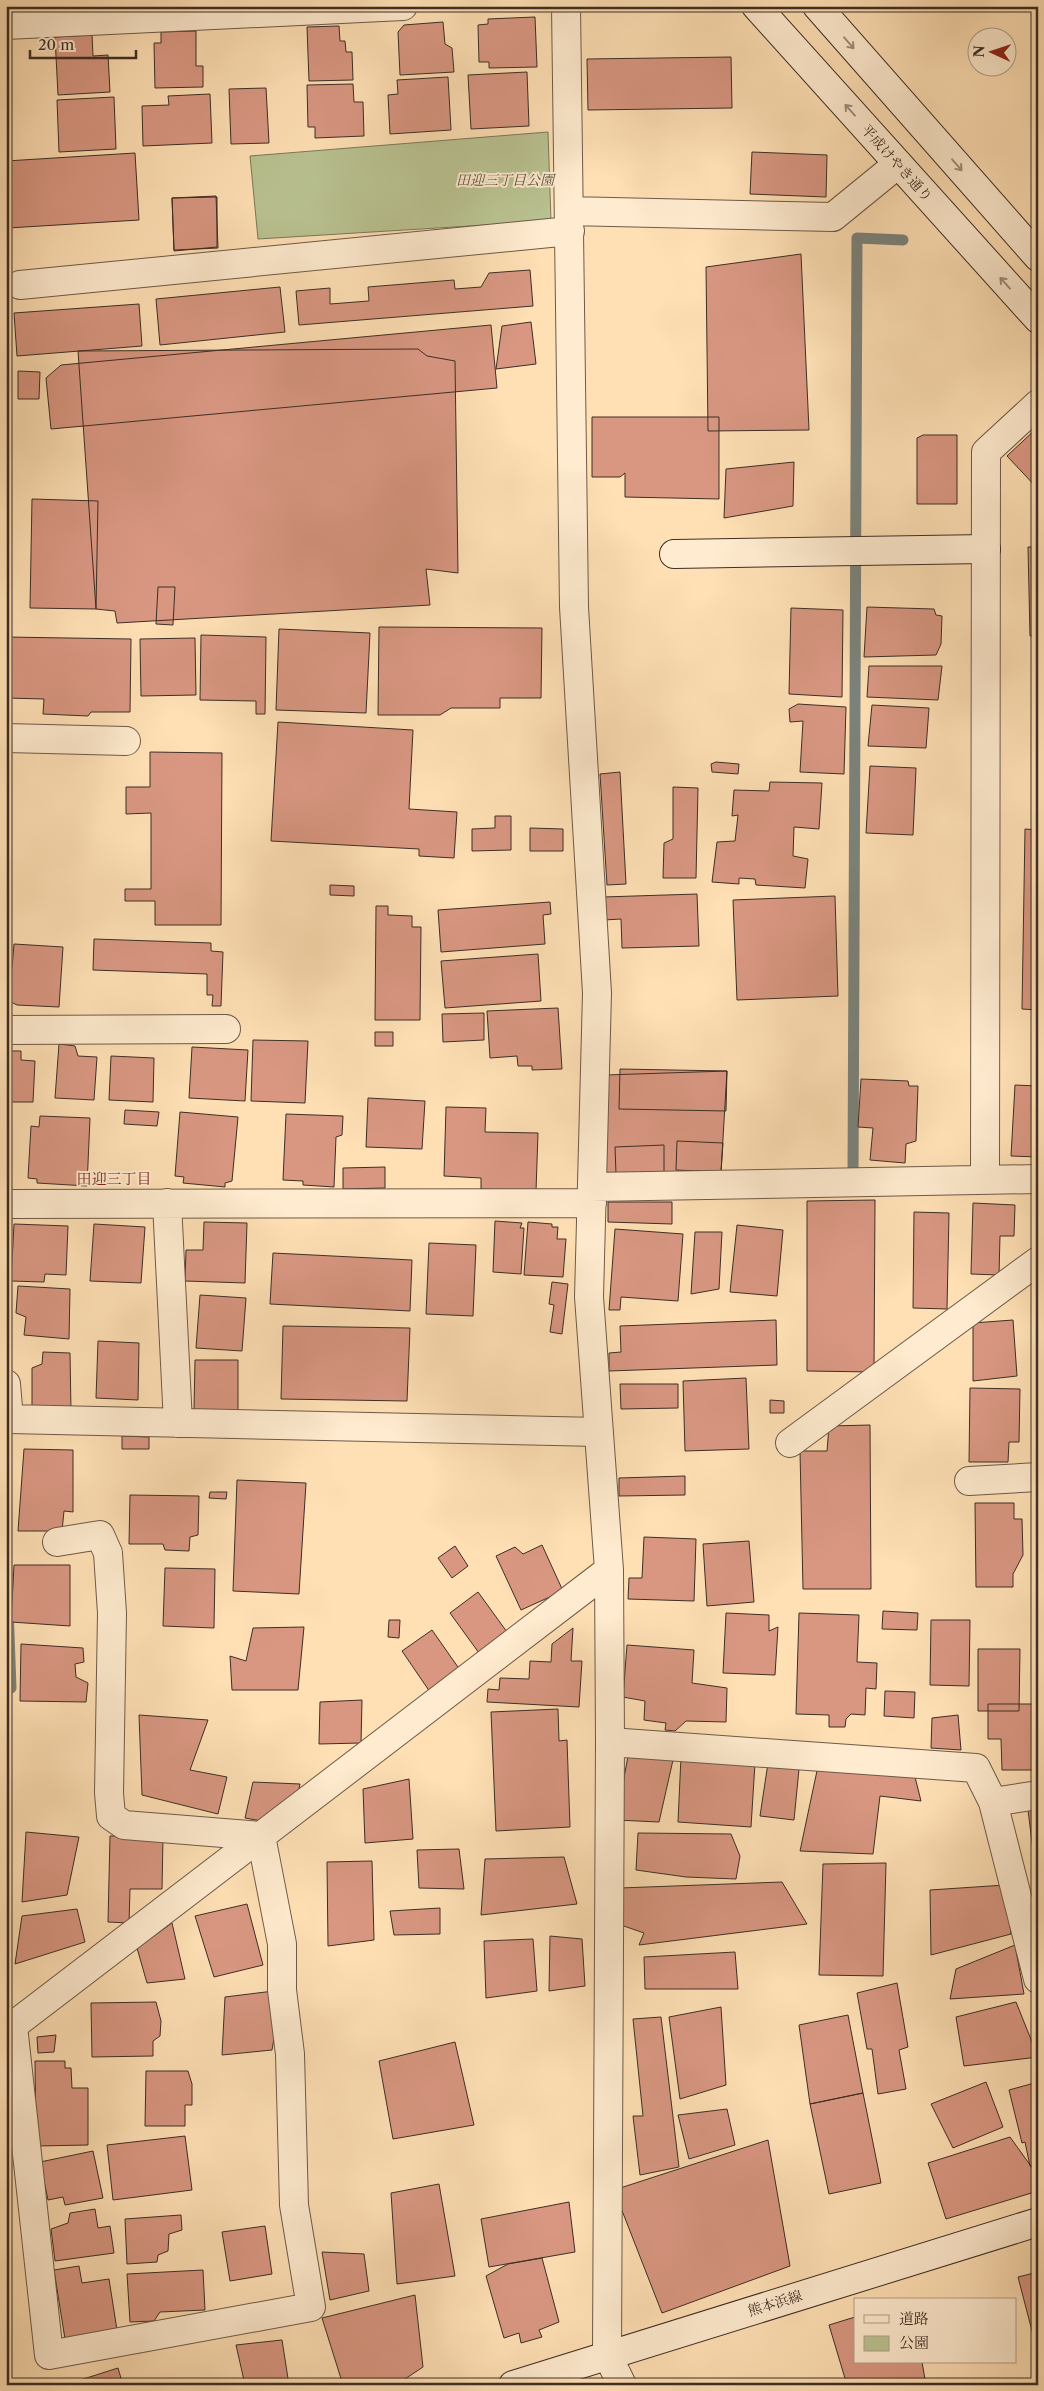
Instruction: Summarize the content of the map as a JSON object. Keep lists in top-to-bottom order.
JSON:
{
  "streets": {
    "street": ["平成けやき通り", "熊本浜線"]
  },
  "districts": ["田迎三丁目"],
  "parks": ["田迎三丁目公園"],
  "legend": ["道路", "公園"],
  "scale_bar": "20 m",
  "north": "left"
}
